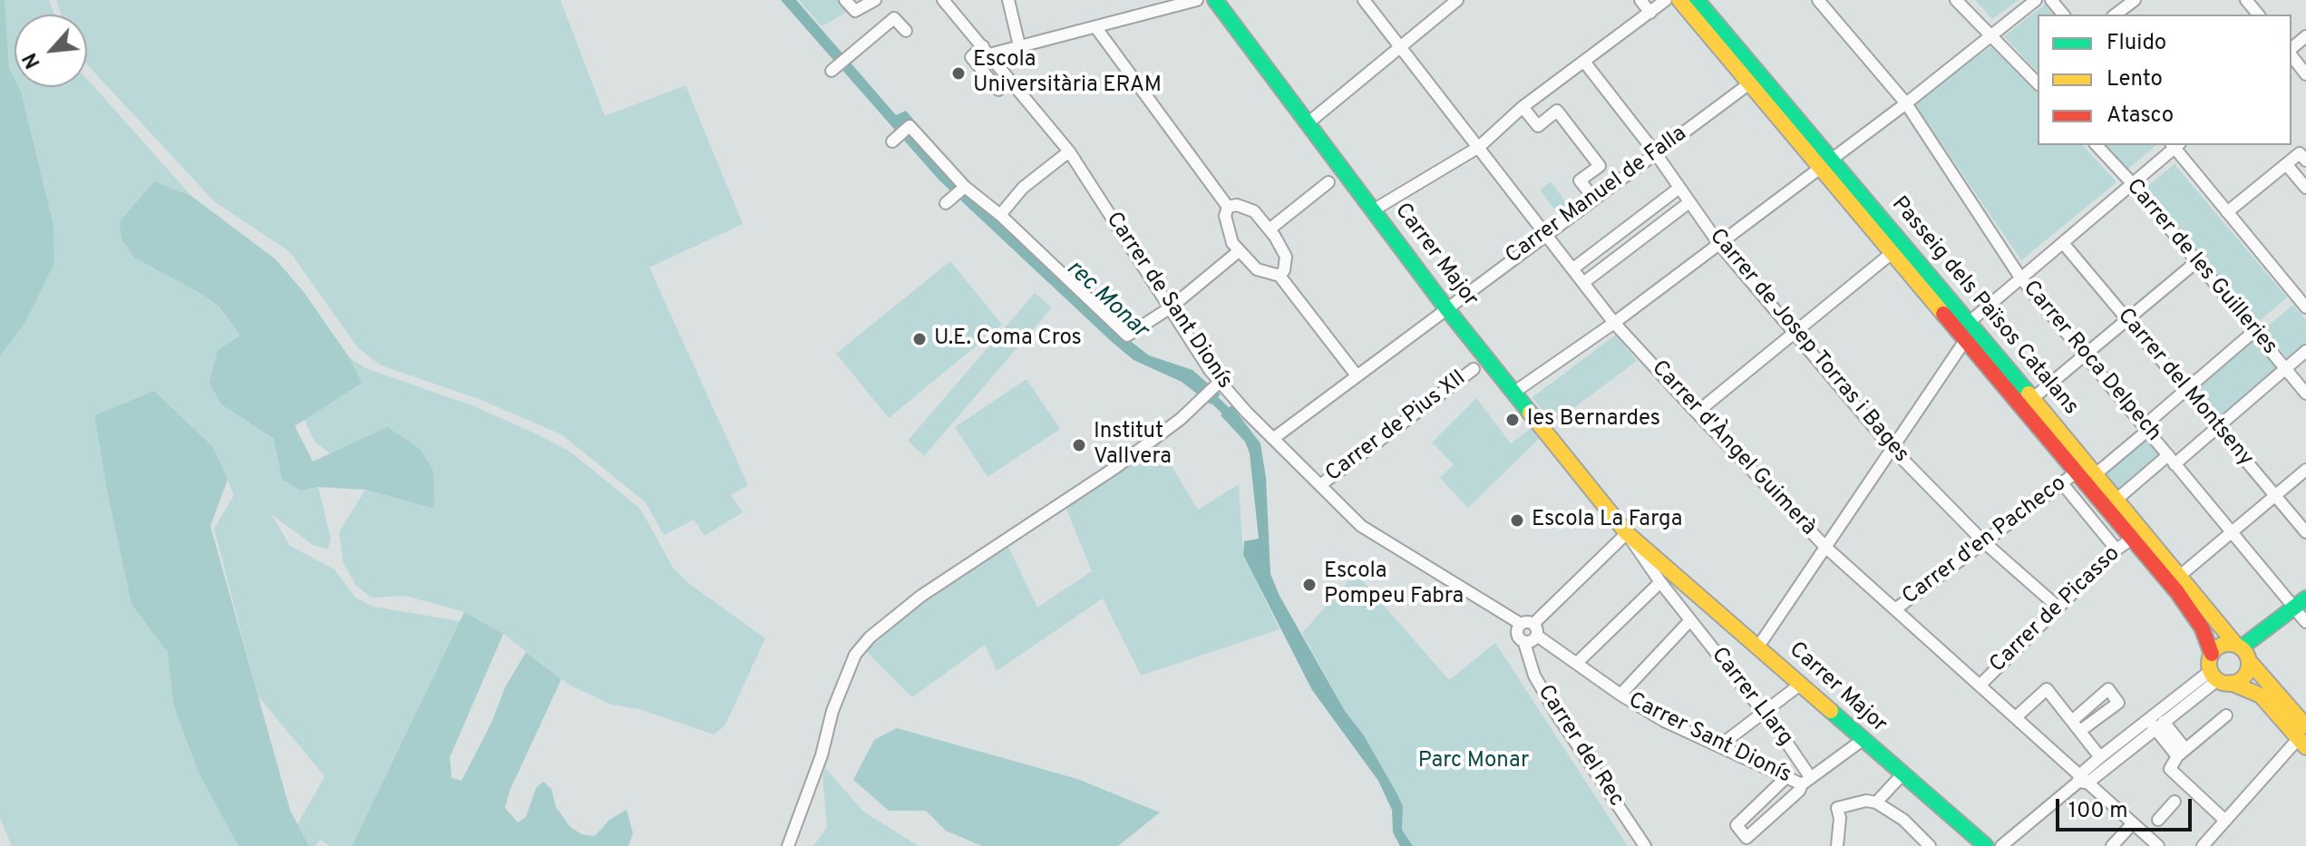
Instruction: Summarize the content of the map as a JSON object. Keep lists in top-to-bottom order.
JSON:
{
  "streets": {
    "main road": ["Carrer Major", "Passeig dels Països Catalans"],
    "street": [
      "Carrer Manuel de Falla",
      "Carrer de les Guilleries",
      "Carrer de Sant Dionís",
      "Carrer de Josep Torras i Bages",
      "Carrer Roca Delpech",
      "Carrer del Montseny",
      "Carrer de Pius XII",
      "Carrer d'Àngel Guimerà",
      "Carrer d'en Pacheco",
      "Carrer de Picasso",
      "Carrer Llarg",
      "Carrer Sant Dionís",
      "Carrer del Rec"
    ]
  },
  "crossings": [
    ["Carrer Manuel de Falla", "Carrer Major"],
    ["Carrer Manuel de Falla", "Carrer de Sant Dionís"],
    ["Carrer Manuel de Falla", "Carrer de Josep Torras i Bages"],
    ["Carrer Manuel de Falla", "Carrer d'Àngel Guimerà"],
    ["Carrer Major", "Carrer Llarg"],
    ["Carrer de Sant Dionís", "Carrer de Pius XII"],
    ["Carrer de Sant Dionís", "Carrer del Rec"],
    ["Carrer de Josep Torras i Bages", "Carrer d'en Pacheco"],
    ["Carrer de Josep Torras i Bages", "Carrer de Picasso"],
    ["Carrer d'Àngel Guimerà", "Carrer d'en Pacheco"],
    ["Carrer d'Àngel Guimerà", "Carrer de Picasso"],
    ["Carrer Llarg", "Carrer Sant Dionís"]
  ],
  "water": ["rec Monar"],
  "parks": ["Parc Monar"],
  "places": [
    "Escola Universitària ERAM",
    "U.E. Coma Cros",
    "les Bernardes",
    "Institut Vallvera",
    "Escola La Farga",
    "Escola Pompeu Fabra"
  ],
  "legend": ["Fluido", "Lento", "Atasco"],
  "scale_bar": "100 m",
  "north": "bottom left"
}
